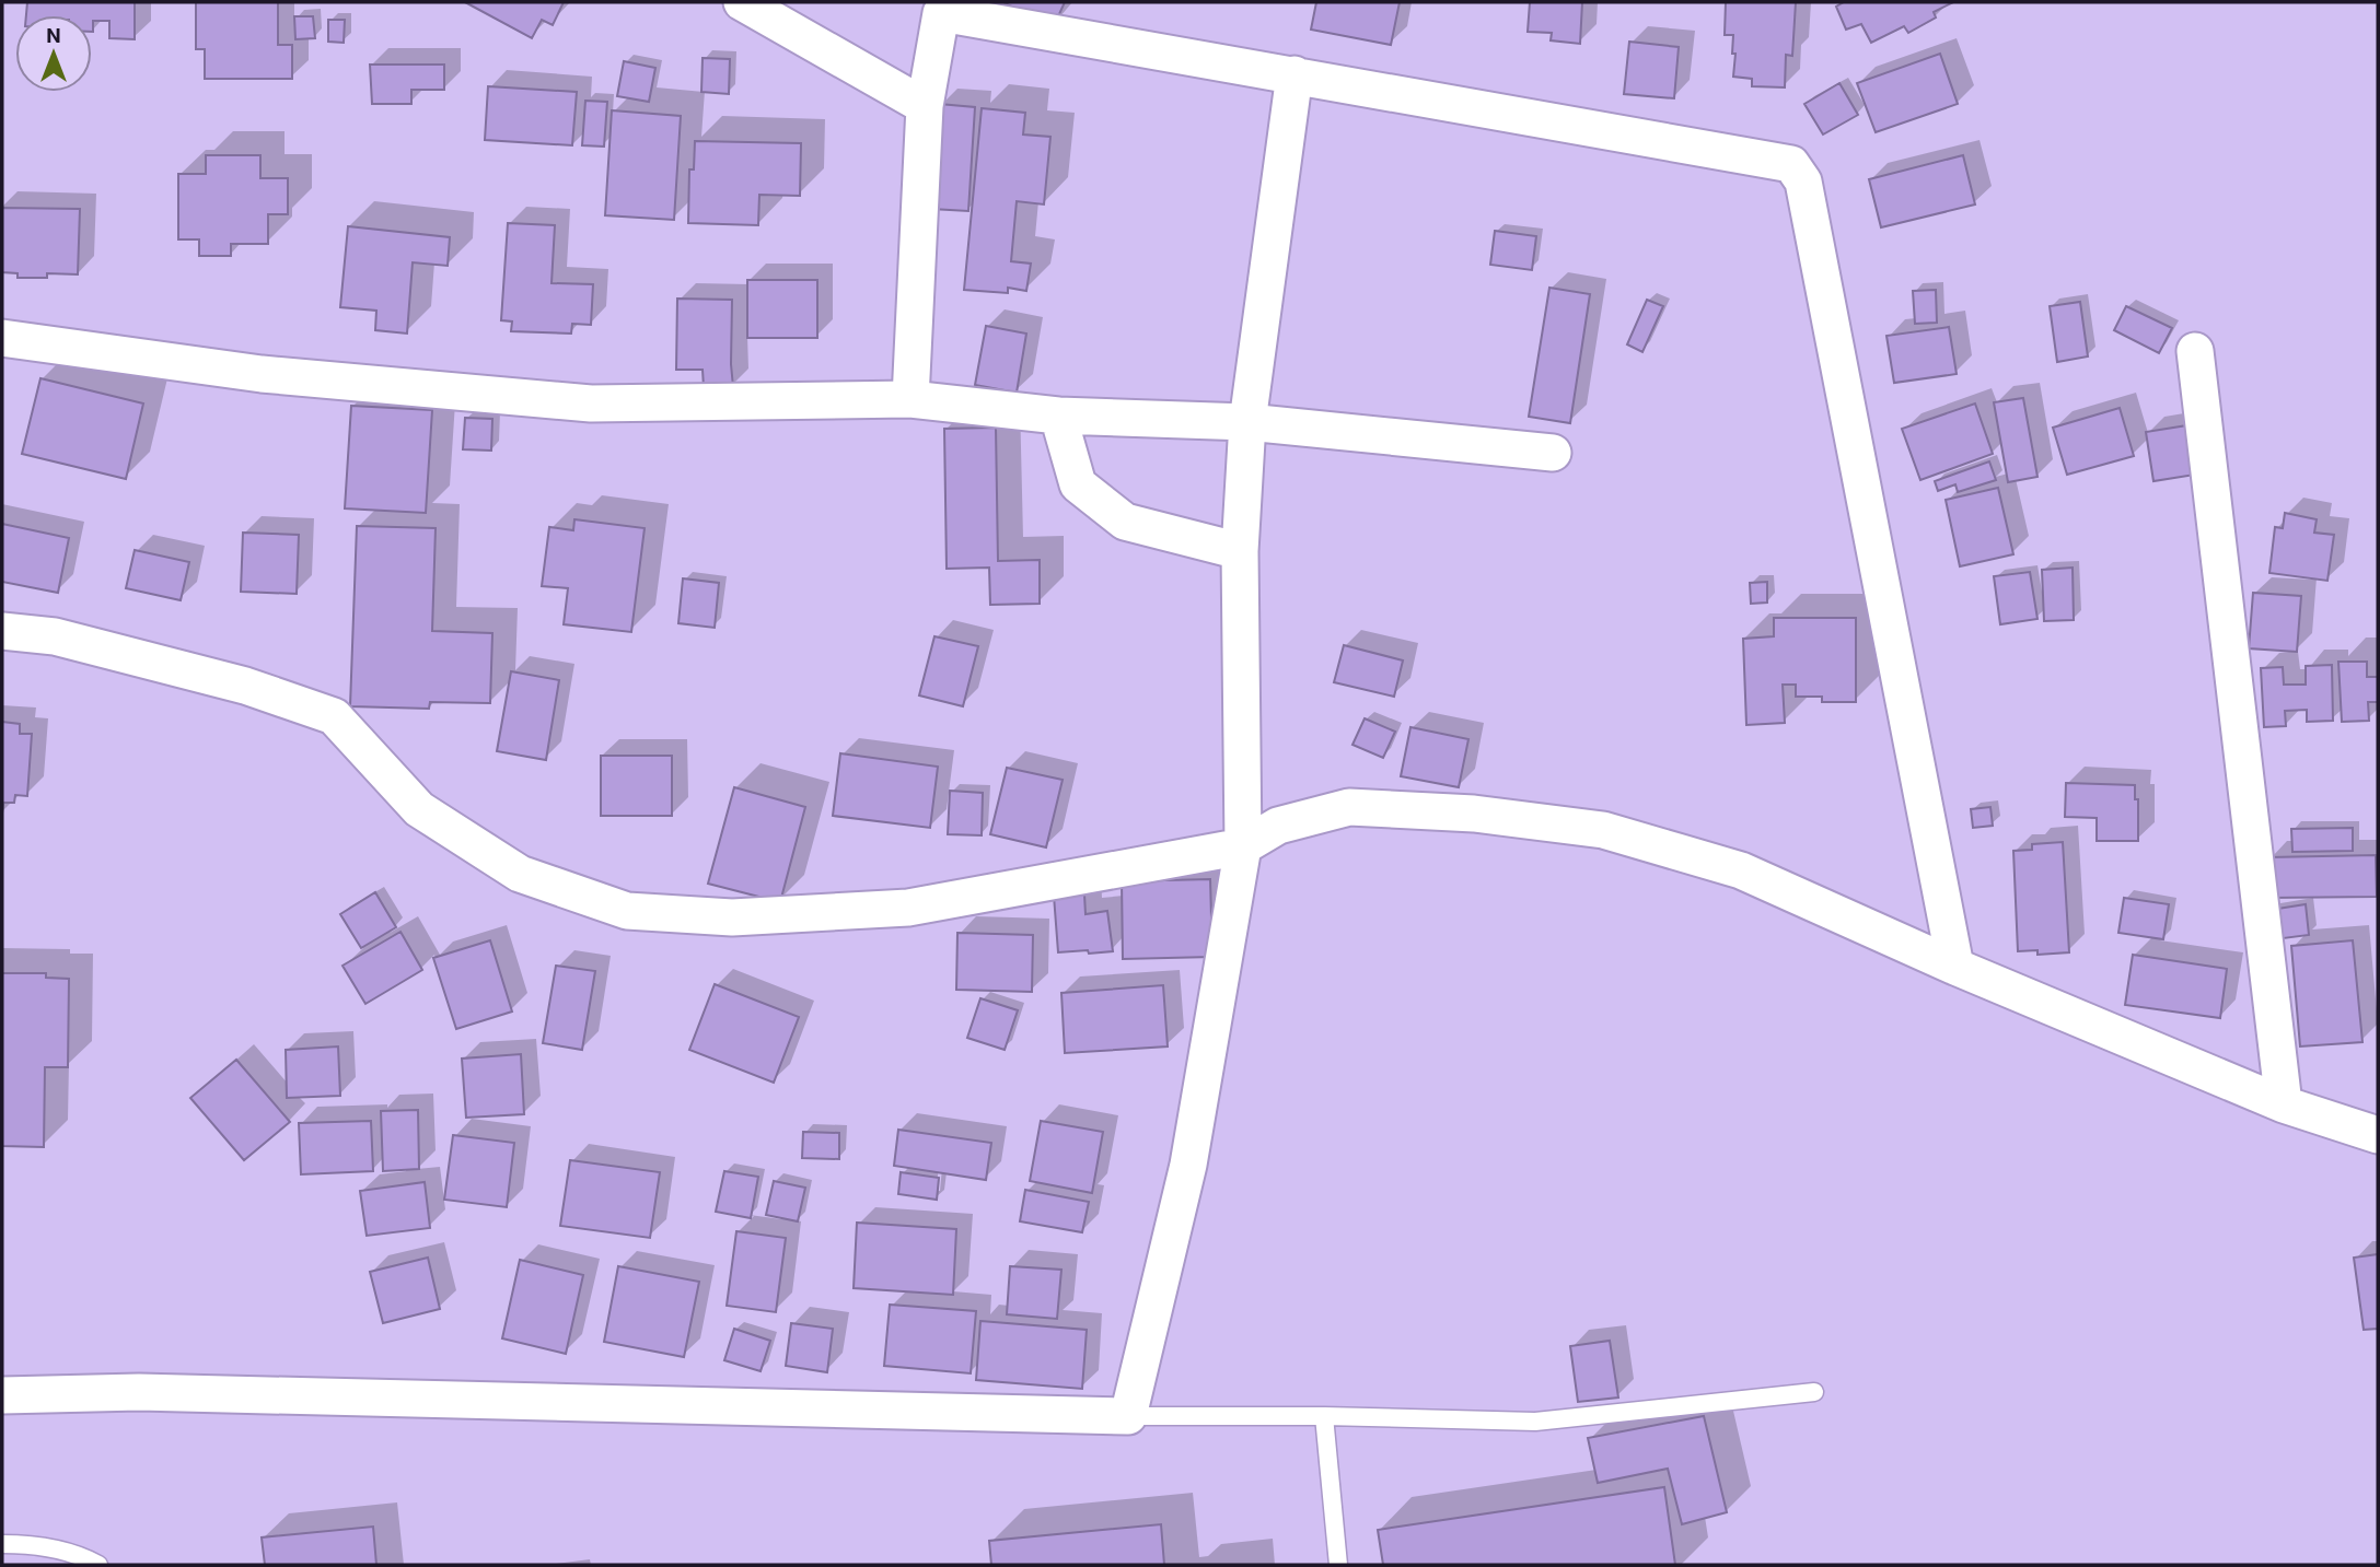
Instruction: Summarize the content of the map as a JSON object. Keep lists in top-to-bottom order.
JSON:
{
  "north": "top"
}
